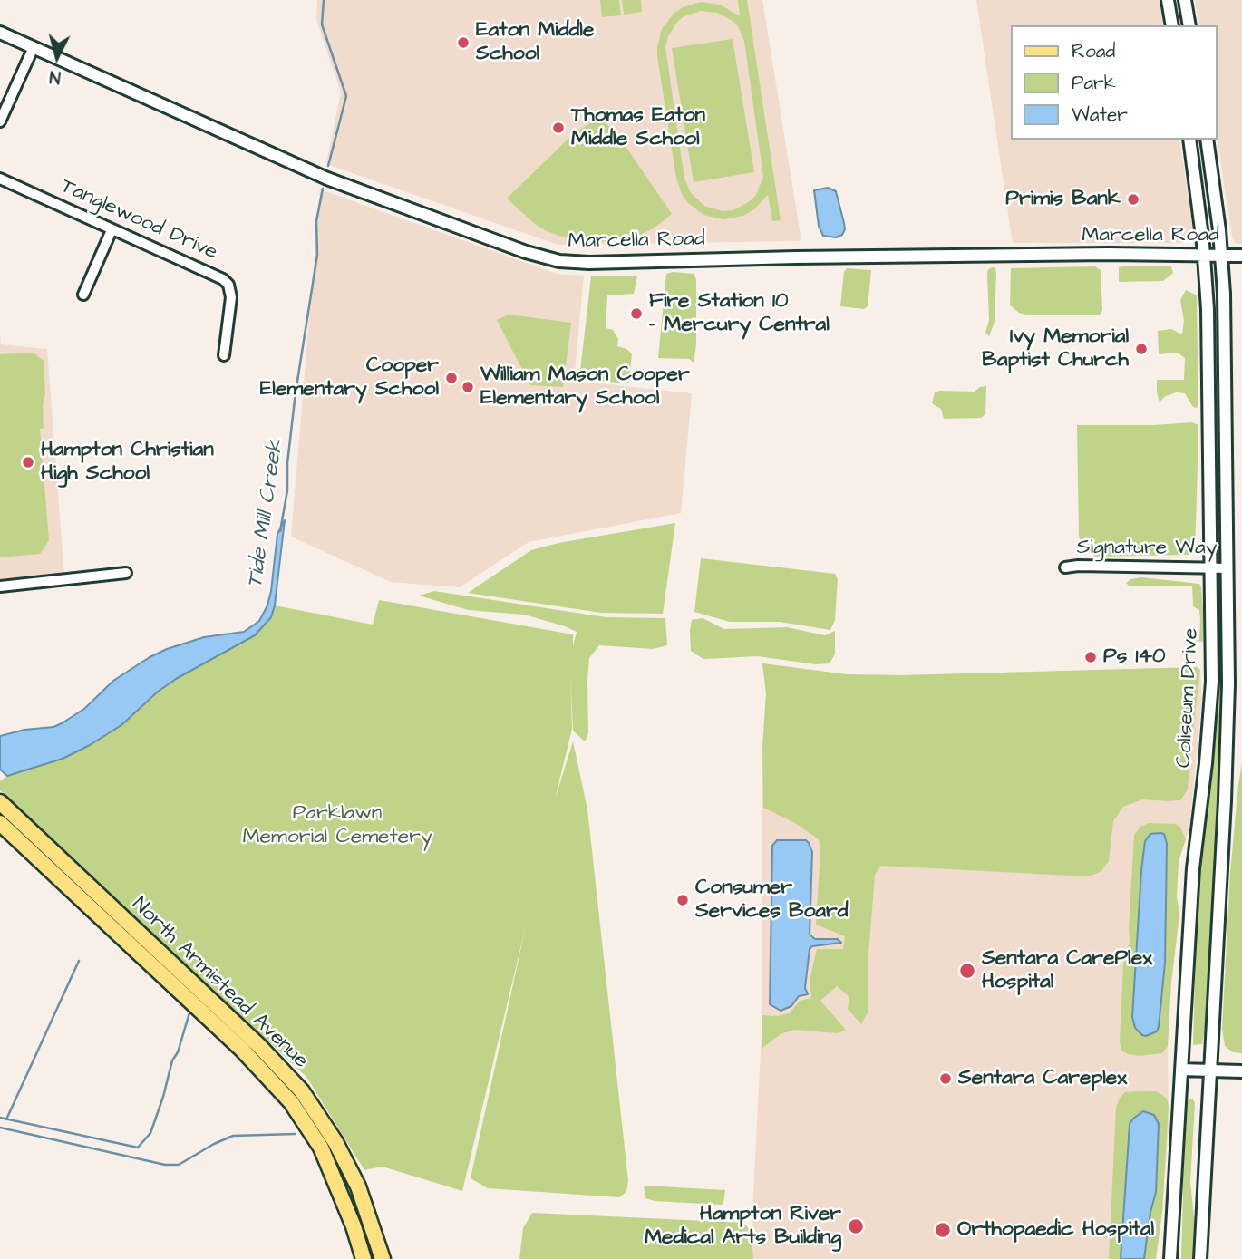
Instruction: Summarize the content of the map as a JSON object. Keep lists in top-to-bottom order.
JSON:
{
  "streets": {
    "main road": ["North Armistead Avenue"],
    "street": [
      "Tanglewood Drive",
      "Marcella Road",
      "Signature Way",
      "Coliseum Drive"
    ]
  },
  "crossings": [
    ["Marcella Road", "Coliseum Drive"],
    ["Signature Way", "Coliseum Drive"]
  ],
  "water": ["Tide Mill Creek"],
  "parks": ["Parklawn Memorial Cemetery"],
  "places": [
    "Eaton Middle School",
    "Thomas Eaton Middle School",
    "Primis Bank",
    "Fire Station 10 - Mercury Central",
    "Ivy Memorial Baptist Church",
    "Cooper Elementary School",
    "William Mason Cooper Elementary School",
    "Hampton Christian High School",
    "Ps 140",
    "Consumer Services Board",
    "Sentara CarePlex Hospital",
    "Sentara Careplex",
    "Hampton River Medical Arts Building",
    "Orthopaedic Hospital"
  ],
  "legend": ["Road", "Park", "Water"],
  "north": "bottom"
}
